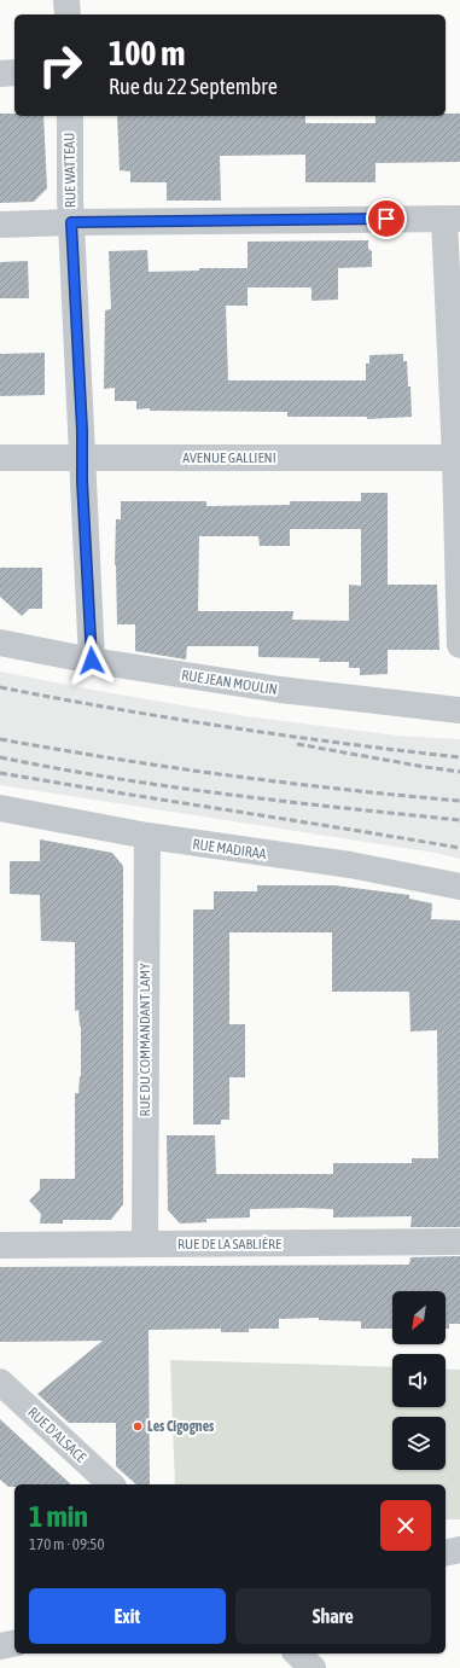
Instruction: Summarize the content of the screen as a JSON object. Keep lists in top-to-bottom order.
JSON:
{
  "streets": {
    "street": [
      "RUE WATTEAU",
      "AVENUE GALLIENI",
      "RUE JEAN MOULIN",
      "RUE MADIRAA",
      "RUE DU COMMANDANT LAMY",
      "RUE DE LA SABLIÈRE",
      "RUE D'ALSACE"
    ]
  },
  "crossings": [
    ["RUE WATTEAU", "AVENUE GALLIENI"],
    ["RUE WATTEAU", "RUE JEAN MOULIN"],
    ["RUE MADIRAA", "RUE DU COMMANDANT LAMY"],
    ["RUE DU COMMANDANT LAMY", "RUE DE LA SABLIÈRE"]
  ],
  "places": ["Les Cigognes"],
  "north": "bottom left",
  "page": {
    "turn": ["100 m", "Rue du 22 Septembre"],
    "heading": ["1 min", "170 m · 09:50"],
    "buttons": ["Exit", "Share"]
  }
}
